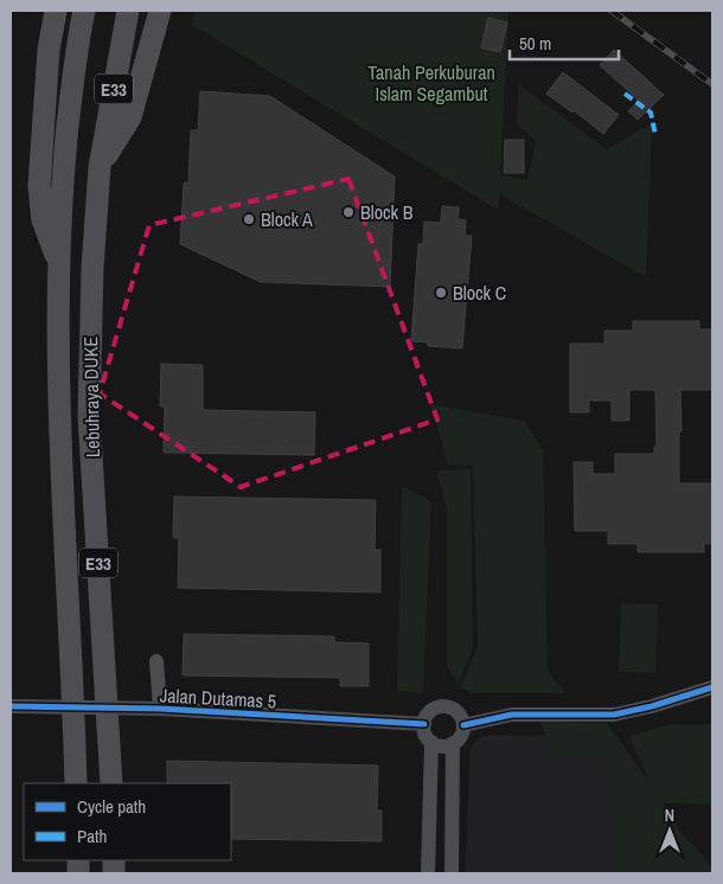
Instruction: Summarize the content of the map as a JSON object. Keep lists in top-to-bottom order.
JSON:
{
  "streets": {
    "highway": ["E33", "Lebuhraya DUKE"],
    "street": ["Jalan Dutamas 5"]
  },
  "crossings": [
    ["E33", "Lebuhraya DUKE"]
  ],
  "parks": ["Tanah Perkuburan Islam Segambut"],
  "places": ["Block B", "Block A", "Block C"],
  "legend": ["Cycle path", "Path"],
  "scale_bar": "50 m",
  "north": "top"
}
